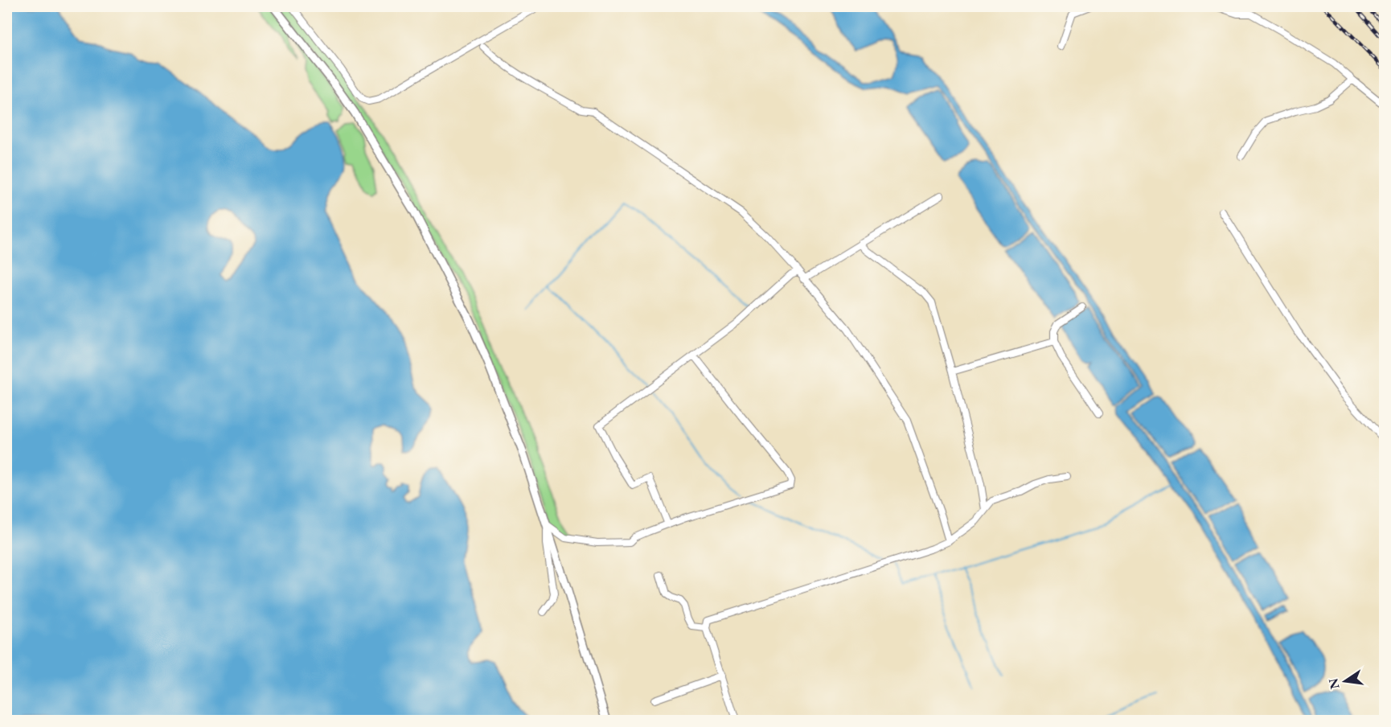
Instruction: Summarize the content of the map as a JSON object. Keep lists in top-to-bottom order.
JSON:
{
  "north": "left"
}
